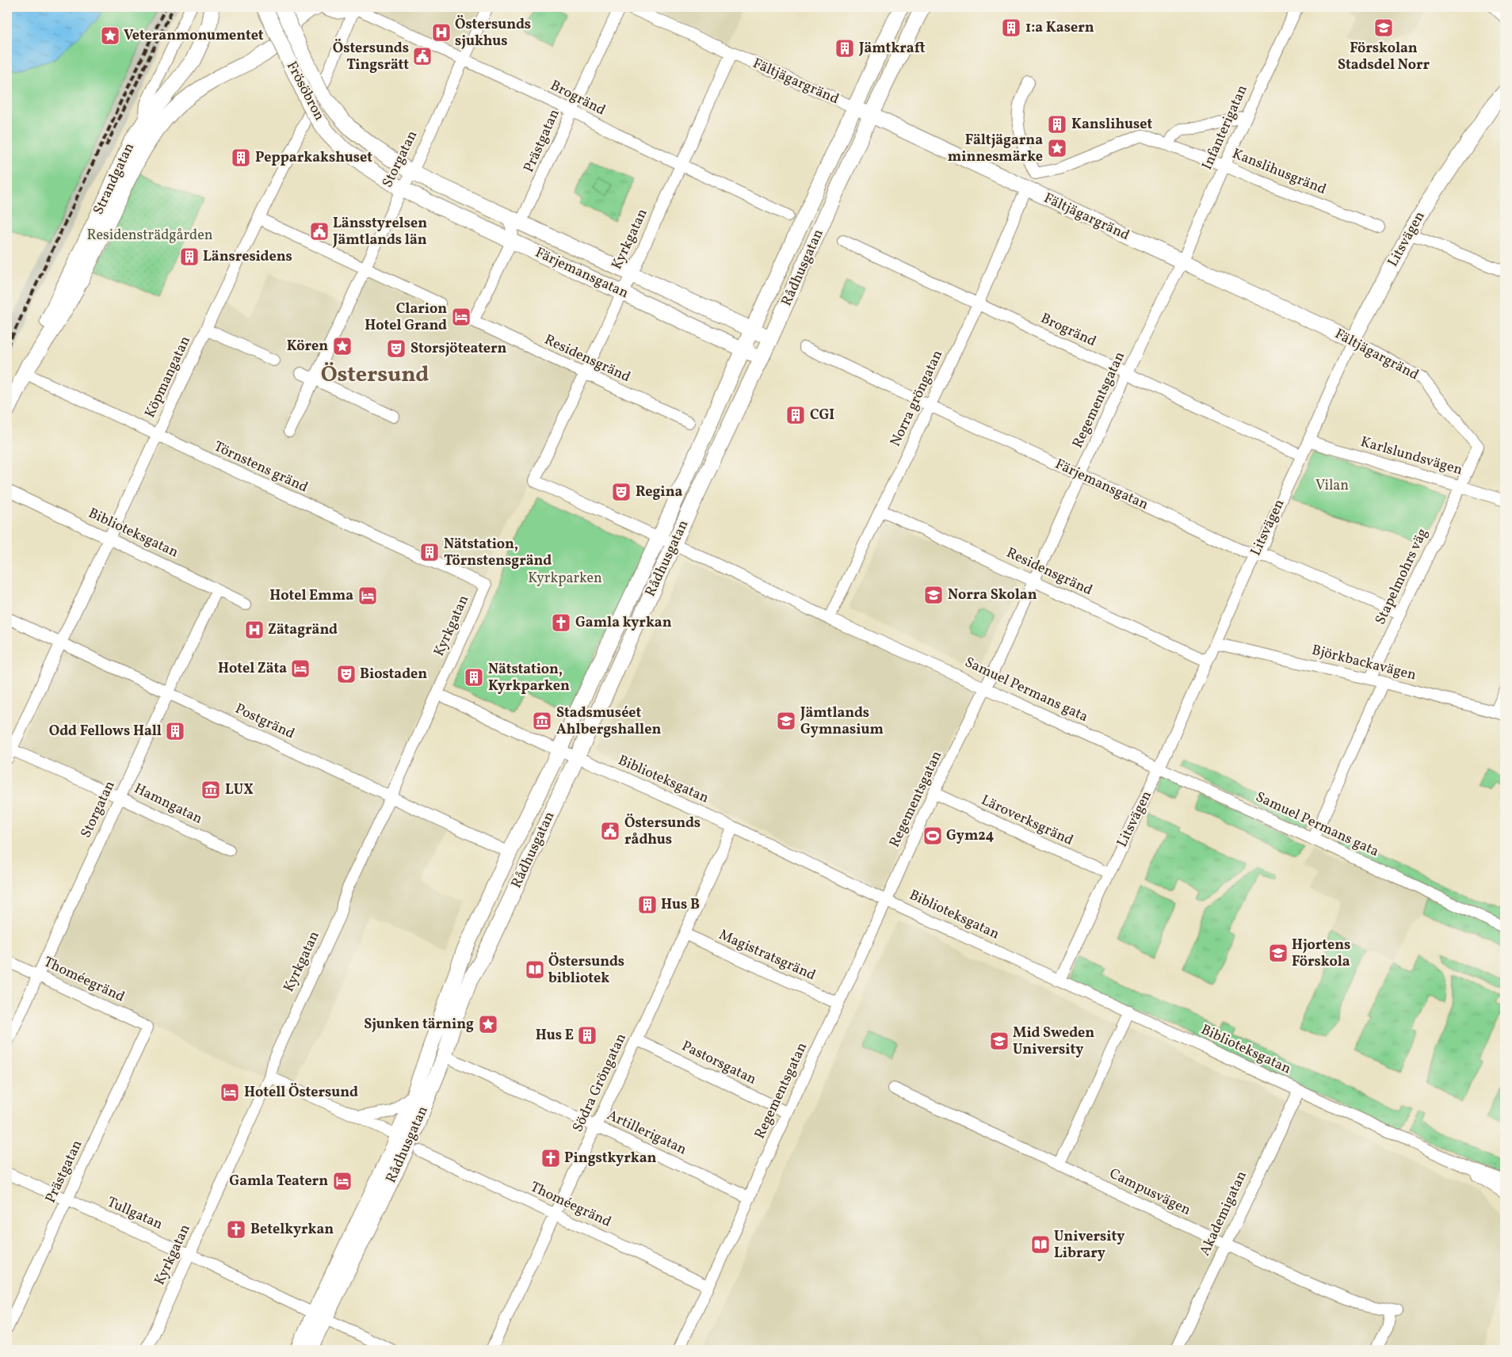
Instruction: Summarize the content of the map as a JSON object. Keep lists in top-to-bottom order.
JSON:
{
  "streets": {
    "main road": [
      "Fältjägargränd",
      "Frösöbron",
      "Strandgatan",
      "Litsvägen",
      "Rådhusgatan",
      "Färjemansgatan"
    ],
    "street": [
      "Brogränd",
      "Infanterigatan",
      "Prästgatan",
      "Storgatan",
      "Kanslihusgränd",
      "Kyrkgatan",
      "Residensgränd",
      "Köpmangatan",
      "Norra gröngatan",
      "Regementsgatan",
      "Karlslundsvägen",
      "Törnstens gränd",
      "Biblioteksgatan",
      "Stapelmohrs väg",
      "Björkbackavägen",
      "Samuel Permans gata",
      "Postgränd",
      "Hamngatan",
      "Läroverksgränd",
      "Magistratsgränd",
      "Thoméegränd",
      "Pastorsgatan",
      "Södra Gröngatan",
      "Artillerigatan",
      "Campusvägen",
      "Tullgatan",
      "Akademigatan"
    ]
  },
  "crossings": [
    ["Fältjägargränd", "Infanterigatan"],
    ["Fältjägargränd", "Kyrkgatan"],
    ["Fältjägargränd", "Litsvägen"],
    ["Fältjägargränd", "Rådhusgatan"],
    ["Fältjägargränd", "Norra gröngatan"],
    ["Fältjägargränd", "Regementsgatan"],
    ["Fältjägargränd", "Karlslundsvägen"],
    ["Fältjägargränd", "Stapelmohrs väg"],
    ["Frösöbron", "Storgatan"],
    ["Frösöbron", "Färjemansgatan"],
    ["Brogränd", "Prästgatan"],
    ["Brogränd", "Storgatan"],
    ["Brogränd", "Kyrkgatan"],
    ["Brogränd", "Litsvägen"],
    ["Brogränd", "Köpmangatan"],
    ["Brogränd", "Norra gröngatan"],
    ["Brogränd", "Regementsgatan"],
    ["Infanterigatan", "Kanslihusgränd"],
    ["Infanterigatan", "Regementsgatan"],
    ["Prästgatan", "Färjemansgatan"],
    ["Prästgatan", "Thoméegränd"],
    ["Prästgatan", "Tullgatan"],
    ["Storgatan", "Färjemansgatan"],
    ["Storgatan", "Biblioteksgatan"],
    ["Storgatan", "Postgränd"],
    ["Storgatan", "Hamngatan"],
    ["Storgatan", "Thoméegränd"],
    ["Strandgatan", "Törnstens gränd"],
    ["Kyrkgatan", "Färjemansgatan"],
    ["Kyrkgatan", "Residensgränd"],
    ["Kyrkgatan", "Törnstens gränd"],
    ["Kyrkgatan", "Biblioteksgatan"],
    ["Kyrkgatan", "Samuel Permans gata"],
    ["Kyrkgatan", "Postgränd"],
    ["Kyrkgatan", "Thoméegränd"],
    ["Kyrkgatan", "Tullgatan"],
    ["Litsvägen", "Färjemansgatan"],
    ["Litsvägen", "Residensgränd"],
    ["Litsvägen", "Karlslundsvägen"],
    ["Litsvägen", "Biblioteksgatan"],
    ["Litsvägen", "Björkbackavägen"],
    ["Litsvägen", "Samuel Permans gata"],
    ["Litsvägen", "Läroverksgränd"],
    ["Rådhusgatan", "Färjemansgatan"],
    ["Rådhusgatan", "Biblioteksgatan"],
    ["Rådhusgatan", "Samuel Permans gata"],
    ["Rådhusgatan", "Postgränd"],
    ["Rådhusgatan", "Thoméegränd"],
    ["Rådhusgatan", "Artillerigatan"],
    ["Rådhusgatan", "Tullgatan"],
    ["Färjemansgatan", "Residensgränd"],
    ["Färjemansgatan", "Norra gröngatan"],
    ["Färjemansgatan", "Regementsgatan"],
    ["Färjemansgatan", "Stapelmohrs väg"],
    ["Residensgränd", "Norra gröngatan"],
    ["Residensgränd", "Regementsgatan"],
    ["Köpmangatan", "Törnstens gränd"],
    ["Köpmangatan", "Biblioteksgatan"],
    ["Köpmangatan", "Postgränd"],
    ["Köpmangatan", "Hamngatan"],
    ["Norra gröngatan", "Samuel Permans gata"],
    ["Regementsgatan", "Biblioteksgatan"],
    ["Regementsgatan", "Samuel Permans gata"],
    ["Regementsgatan", "Läroverksgränd"],
    ["Regementsgatan", "Magistratsgränd"],
    ["Regementsgatan", "Thoméegränd"],
    ["Regementsgatan", "Pastorsgatan"],
    ["Regementsgatan", "Artillerigatan"],
    ["Karlslundsvägen", "Stapelmohrs väg"],
    ["Biblioteksgatan", "Södra Gröngatan"],
    ["Biblioteksgatan", "Akademigatan"],
    ["Stapelmohrs väg", "Björkbackavägen"],
    ["Magistratsgränd", "Södra Gröngatan"],
    ["Thoméegränd", "Södra Gröngatan"],
    ["Pastorsgatan", "Södra Gröngatan"],
    ["Södra Gröngatan", "Artillerigatan"],
    ["Campusvägen", "Akademigatan"]
  ],
  "districts": ["Östersund"],
  "parks": ["Residensträdgården", "Vilan", "Kyrkparken"],
  "places": {
    "building": [
      "1:a Kasern",
      "Jämtkraft",
      "Kanslihuset",
      "Pepparkakshuset",
      "Länsresidens",
      "CGI",
      "Nätstation, Törnstensgränd",
      "Nätstation, Kyrkparken",
      "Odd Fellows Hall",
      "Hus B",
      "Hus E"
    ],
    "school or university": [
      "Förskolan Stadsdel Norr",
      "Norra Skolan",
      "Jämtlands Gymnasium",
      "Hjortens Förskola",
      "Mid Sweden University"
    ],
    "hospital": ["Östersunds sjukhus", "Zätagränd"],
    "place": [
      "Veteranmonumentet",
      "Fältjägarna minnesmärke",
      "Kören",
      "Sjunken tärning"
    ],
    "public building": ["Östersunds Tingsrätt", "Länsstyrelsen Jämtlands län", "Östersunds rådhus"],
    "hotel": [
      "Clarion Hotel Grand",
      "Hotel Emma",
      "Hotel Zäta",
      "Hotell Östersund",
      "Gamla Teatern"
    ],
    "theatre": ["Storsjöteatern", "Regina", "Biostaden"],
    "church": ["Gamla kyrkan", "Pingstkyrkan", "Betelkyrkan"],
    "museum": ["Stadsmuséet Ahlbergshallen", "LUX"],
    "sports": ["Gym24"],
    "library": ["Östersunds bibliotek", "University Library"]
  }
}
